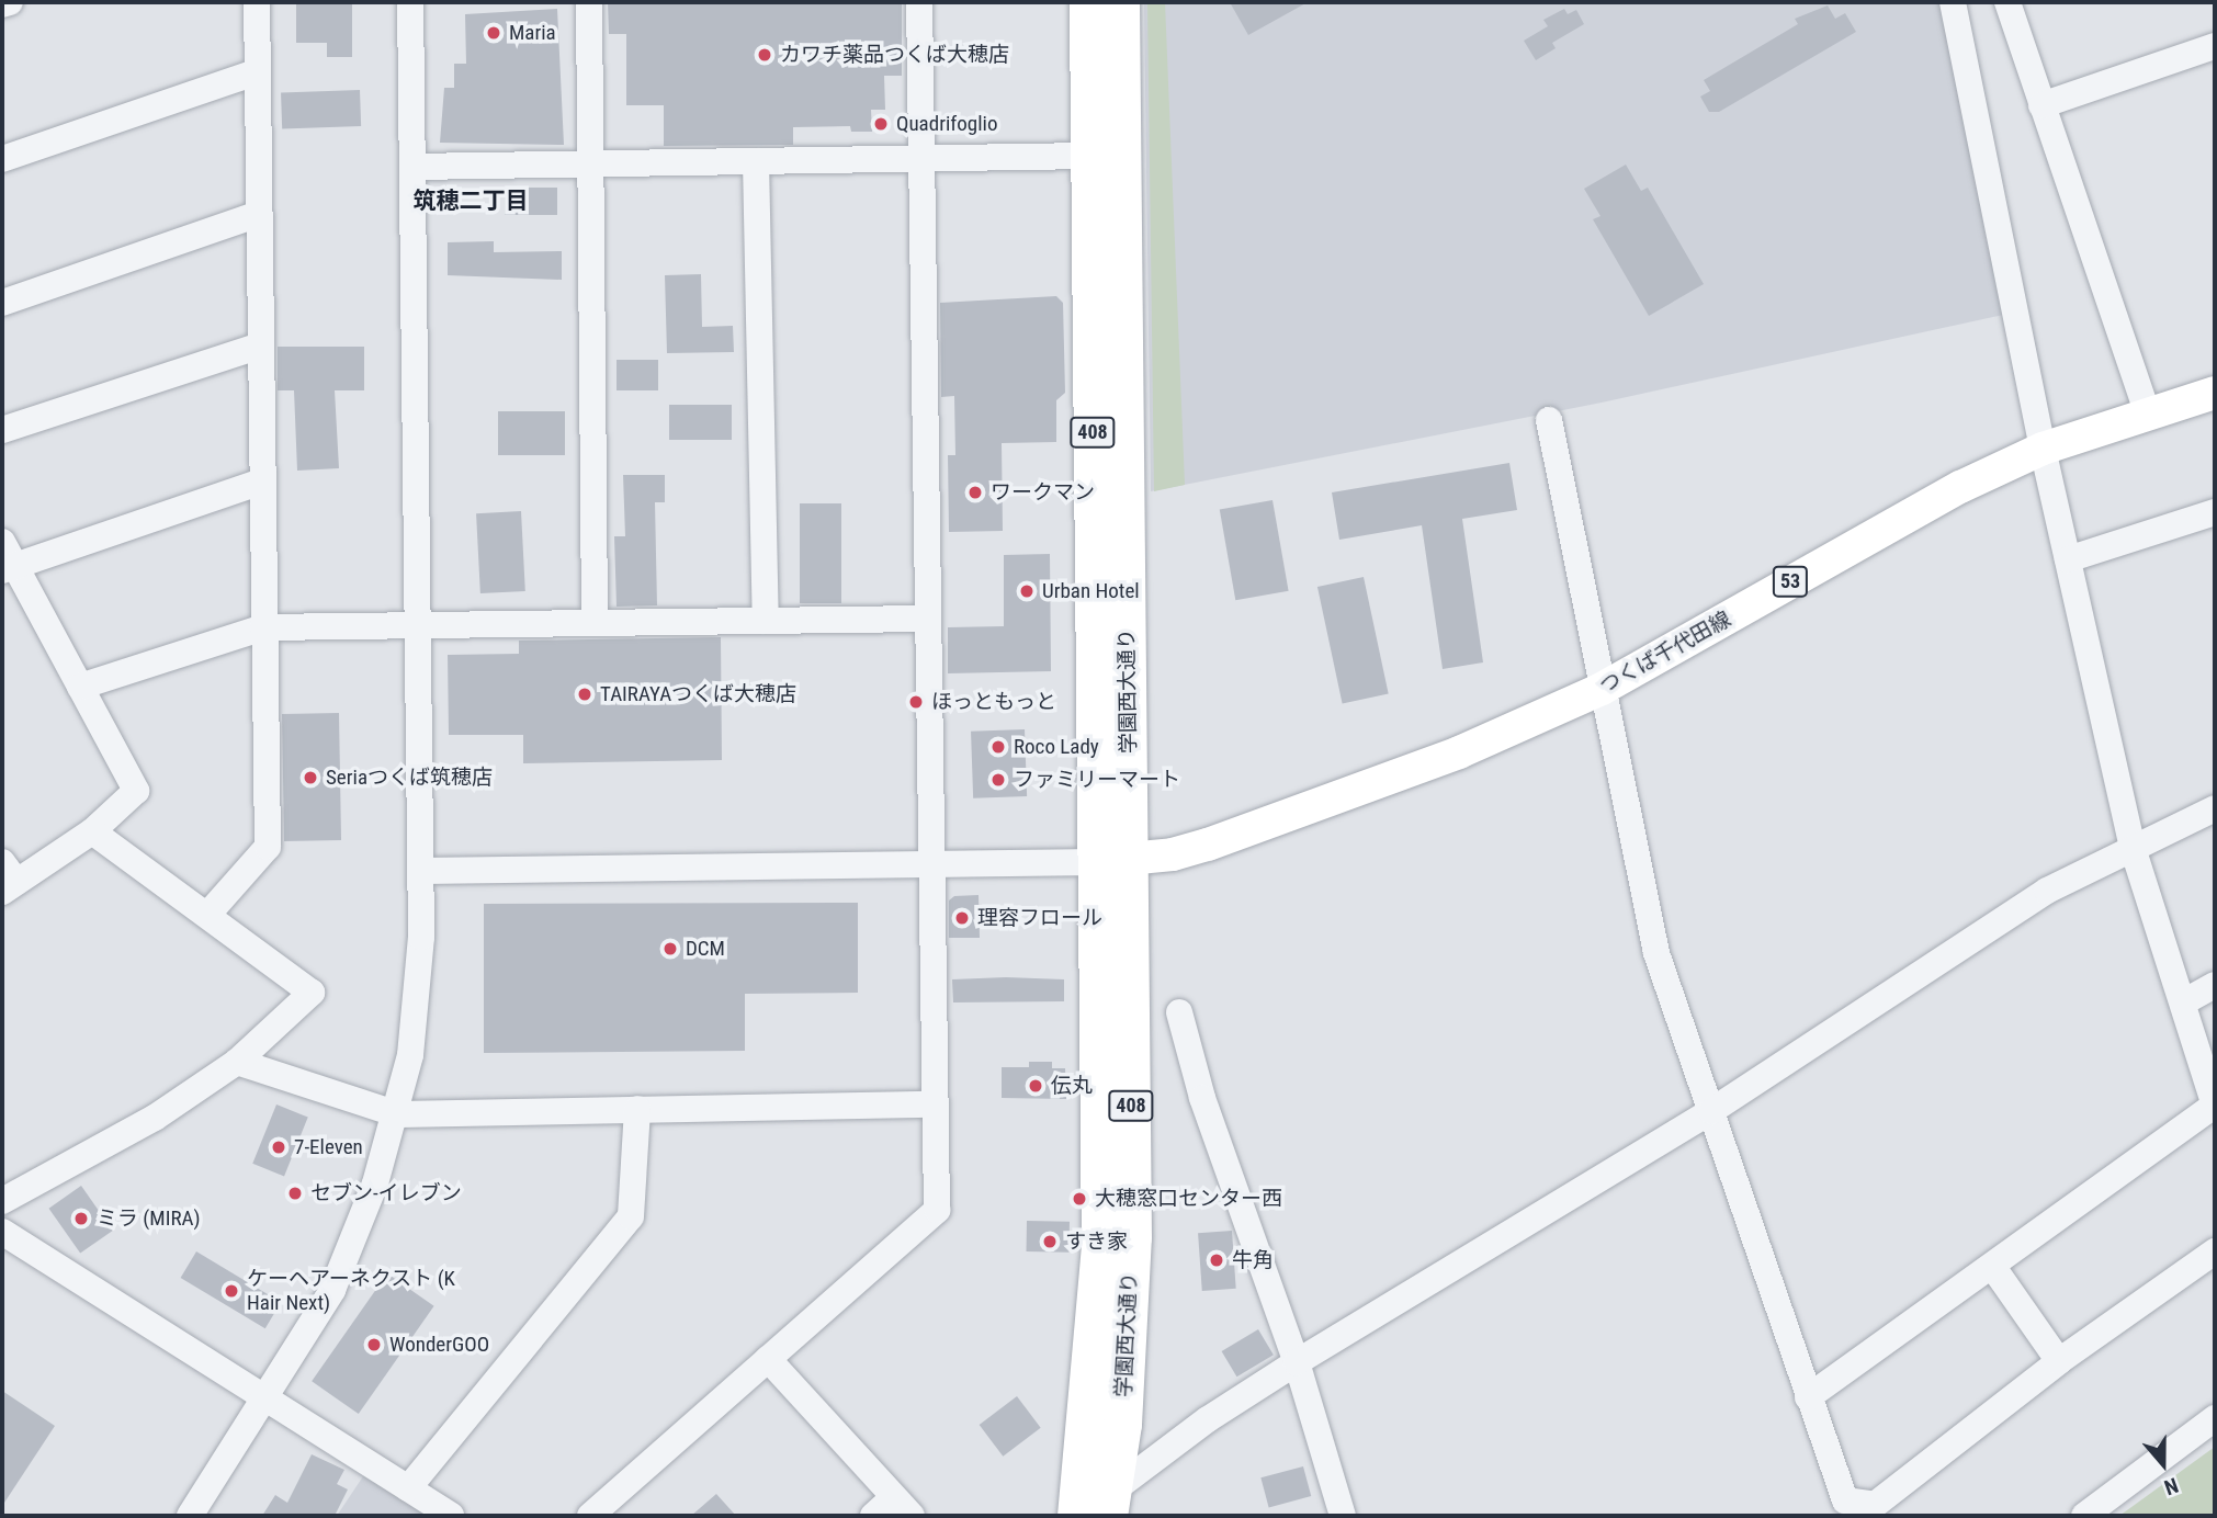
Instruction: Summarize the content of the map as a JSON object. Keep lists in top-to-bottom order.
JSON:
{
  "streets": {
    "highway": ["408", "学園西大通り"],
    "main road": ["53", "つくば千代田線"]
  },
  "crossings": [
    ["つくば千代田線", "学園西大通り"]
  ],
  "districts": ["筑穂二丁目"],
  "places": [
    "Maria",
    "カワチ薬品つくば大穂店",
    "Quadrifoglio",
    "ワークマン",
    "Urban Hotel",
    "TAIRAYAつくば大穂店",
    "ほっともっと",
    "Roco Lady",
    "Seriaつくば筑穂店",
    "ファミリーマート",
    "理容フロール",
    "DCM",
    "伝丸",
    "7-Eleven",
    "セブン-イレブン",
    "大穂窓口センター西",
    "ミラ (MIRA)",
    "すき家",
    "牛角",
    "ケーヘアーネクスト (K Hair Next)",
    "WonderGOO"
  ],
  "north": "bottom"
}
